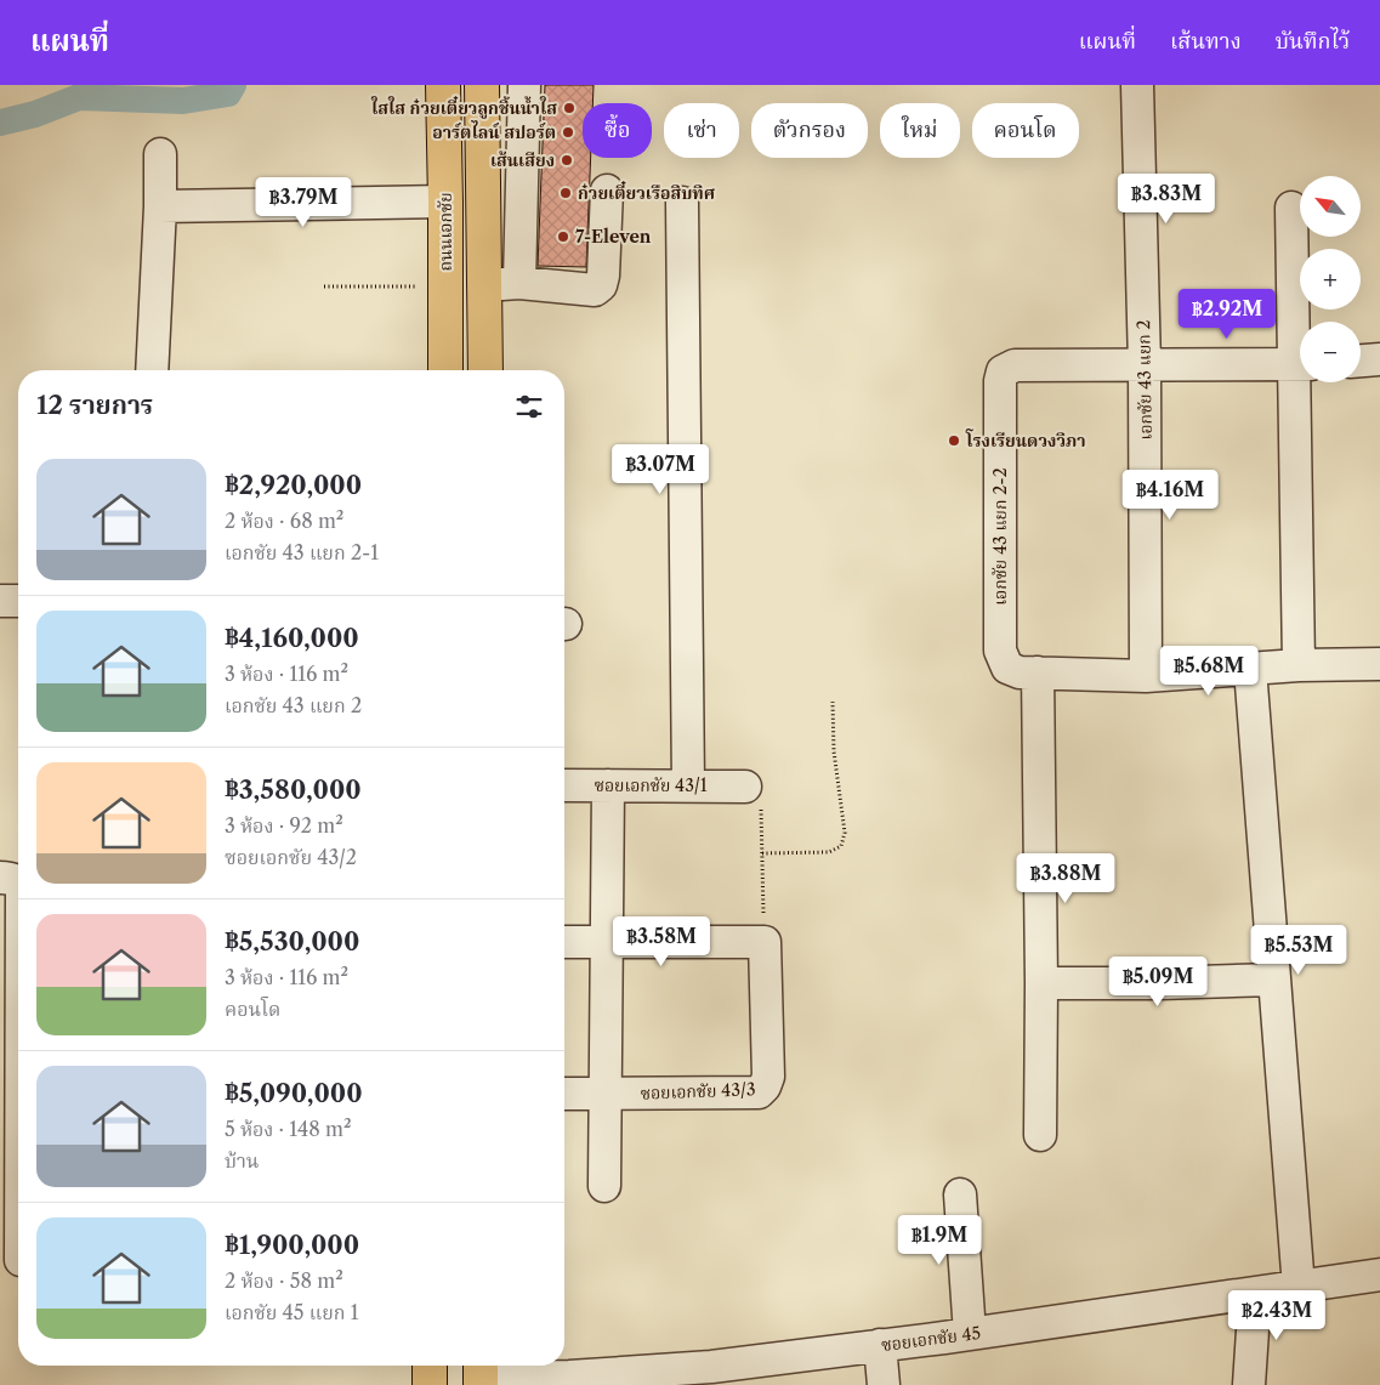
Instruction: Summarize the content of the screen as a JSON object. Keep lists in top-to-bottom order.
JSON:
{
  "streets": {
    "main road": ["ถนนเอกชัย"],
    "street": [
      "เอกชัย 43 แยก 2",
      "เอกชัย 43 แยก 2-2",
      "ซอยเอกชัย 43/1",
      "ซอยเอกชัย 43/3",
      "ซอยเอกชัย 45"
    ]
  },
  "crossings": [
    ["เอกชัย 43 แยก 2", "เอกชัย 43 แยก 2-2"]
  ],
  "places": [
    "ใสใส ก๋วยเตี๋ยวลูกชิ้นน้ำใส",
    "อาร์ตไลน์ สปอร์ต",
    "เส้นเสียง",
    "ก๋วยเตี๋ยวเรือสิบทิศ",
    "7-Eleven",
    "โรงเรียนดวงวิภา"
  ],
  "north": "top left",
  "page": {
    "header": "แผนที่",
    "nav": ["แผนที่", "เส้นทาง", "บันทึกไว้"],
    "chip": [
      "ซื้อ",
      "เช่า",
      "ตัวกรอง",
      "ใหม่",
      "คอนโด"
    ],
    "price": [
      "฿3.83M",
      "฿3.79M",
      "฿2.92M",
      "฿3.07M",
      "฿4.16M",
      "฿5.68M",
      "฿3.88M",
      "฿3.58M",
      "฿5.53M",
      "฿5.09M",
      "฿1.9M",
      "฿2.43M"
    ],
    "map_buttons": ["+", "−"],
    "heading": "12 รายการ",
    "list": [
      {
        "name": "฿2,920,000",
        "note": "2 ห้อง · 68 m² · เอกชัย 43 แยก 2-1"
      },
      {
        "name": "฿4,160,000",
        "note": "3 ห้อง · 116 m² · เอกชัย 43 แยก 2"
      },
      {
        "name": "฿3,580,000",
        "note": "3 ห้อง · 92 m² · ซอยเอกชัย 43/2"
      },
      {
        "name": "฿5,530,000",
        "note": "3 ห้อง · 116 m² · คอนโด"
      },
      {
        "name": "฿5,090,000",
        "note": "5 ห้อง · 148 m² · บ้าน"
      },
      {
        "name": "฿1,900,000",
        "note": "2 ห้อง · 58 m² · เอกชัย 45 แยก 1"
      }
    ]
  }
}
